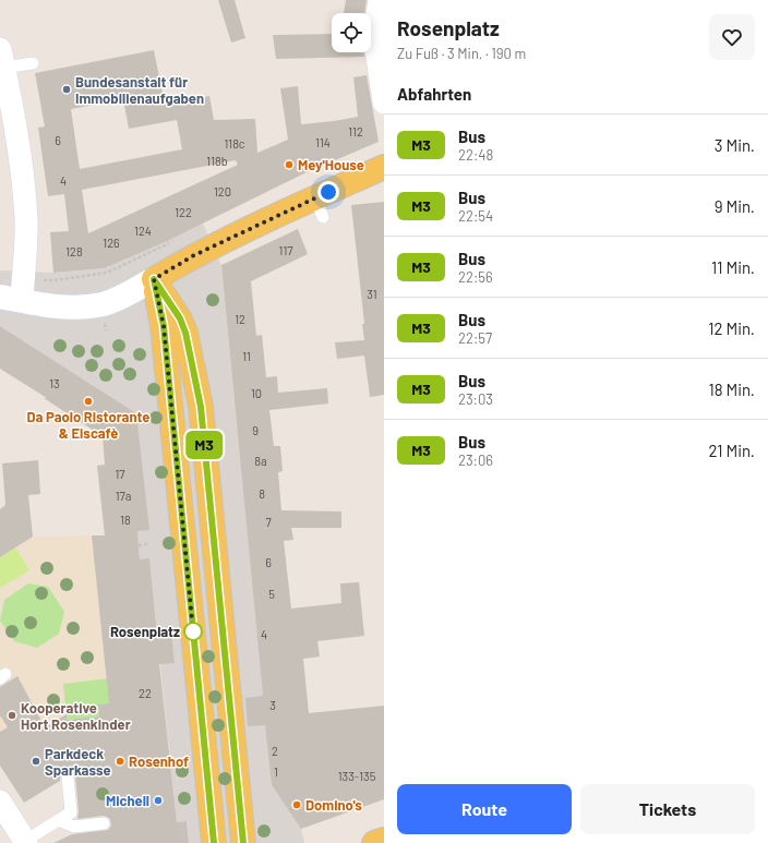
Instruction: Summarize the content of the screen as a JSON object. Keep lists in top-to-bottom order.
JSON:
{
  "places": [
    "Bundesanstalt für Immobilienaufgaben",
    "Mey'House",
    "Da Paolo Ristorante & Eiscafè",
    "Rosenplatz",
    "Kooperative Hort Rosenkinder",
    "Parkdeck Sparkasse",
    "Rosenhof",
    "Michell",
    "Domino's"
  ],
  "lines": ["bus line M3"],
  "house_numbers": [
    "112",
    "6",
    "114",
    "118c",
    "118b",
    "4",
    "120",
    "122",
    "124",
    "126",
    "117",
    "128",
    "31",
    "12",
    "11",
    "13",
    "10",
    "9",
    "8a",
    "17",
    "8",
    "17a",
    "18",
    "7",
    "6",
    "5",
    "4",
    "22",
    "3",
    "2",
    "1",
    "133-135"
  ],
  "page": {
    "on_map": "M3",
    "heading": [
      ["Rosenplatz", "Zu Fuß · 3 Min. · 190 m"],
      "Abfahrten"
    ],
    "list": [
      {
        "mark": "M3",
        "name": "Bus",
        "note": "22:48",
        "value": "3 Min."
      },
      {
        "mark": "M3",
        "name": "Bus",
        "note": "22:54",
        "value": "9 Min."
      },
      {
        "mark": "M3",
        "name": "Bus",
        "note": "22:56",
        "value": "11 Min."
      },
      {
        "mark": "M3",
        "name": "Bus",
        "note": "22:57",
        "value": "12 Min."
      },
      {
        "mark": "M3",
        "name": "Bus",
        "note": "23:03",
        "value": "18 Min."
      },
      {
        "mark": "M3",
        "name": "Bus",
        "note": "23:06",
        "value": "21 Min."
      }
    ],
    "buttons": ["Route", "Tickets"]
  }
}
